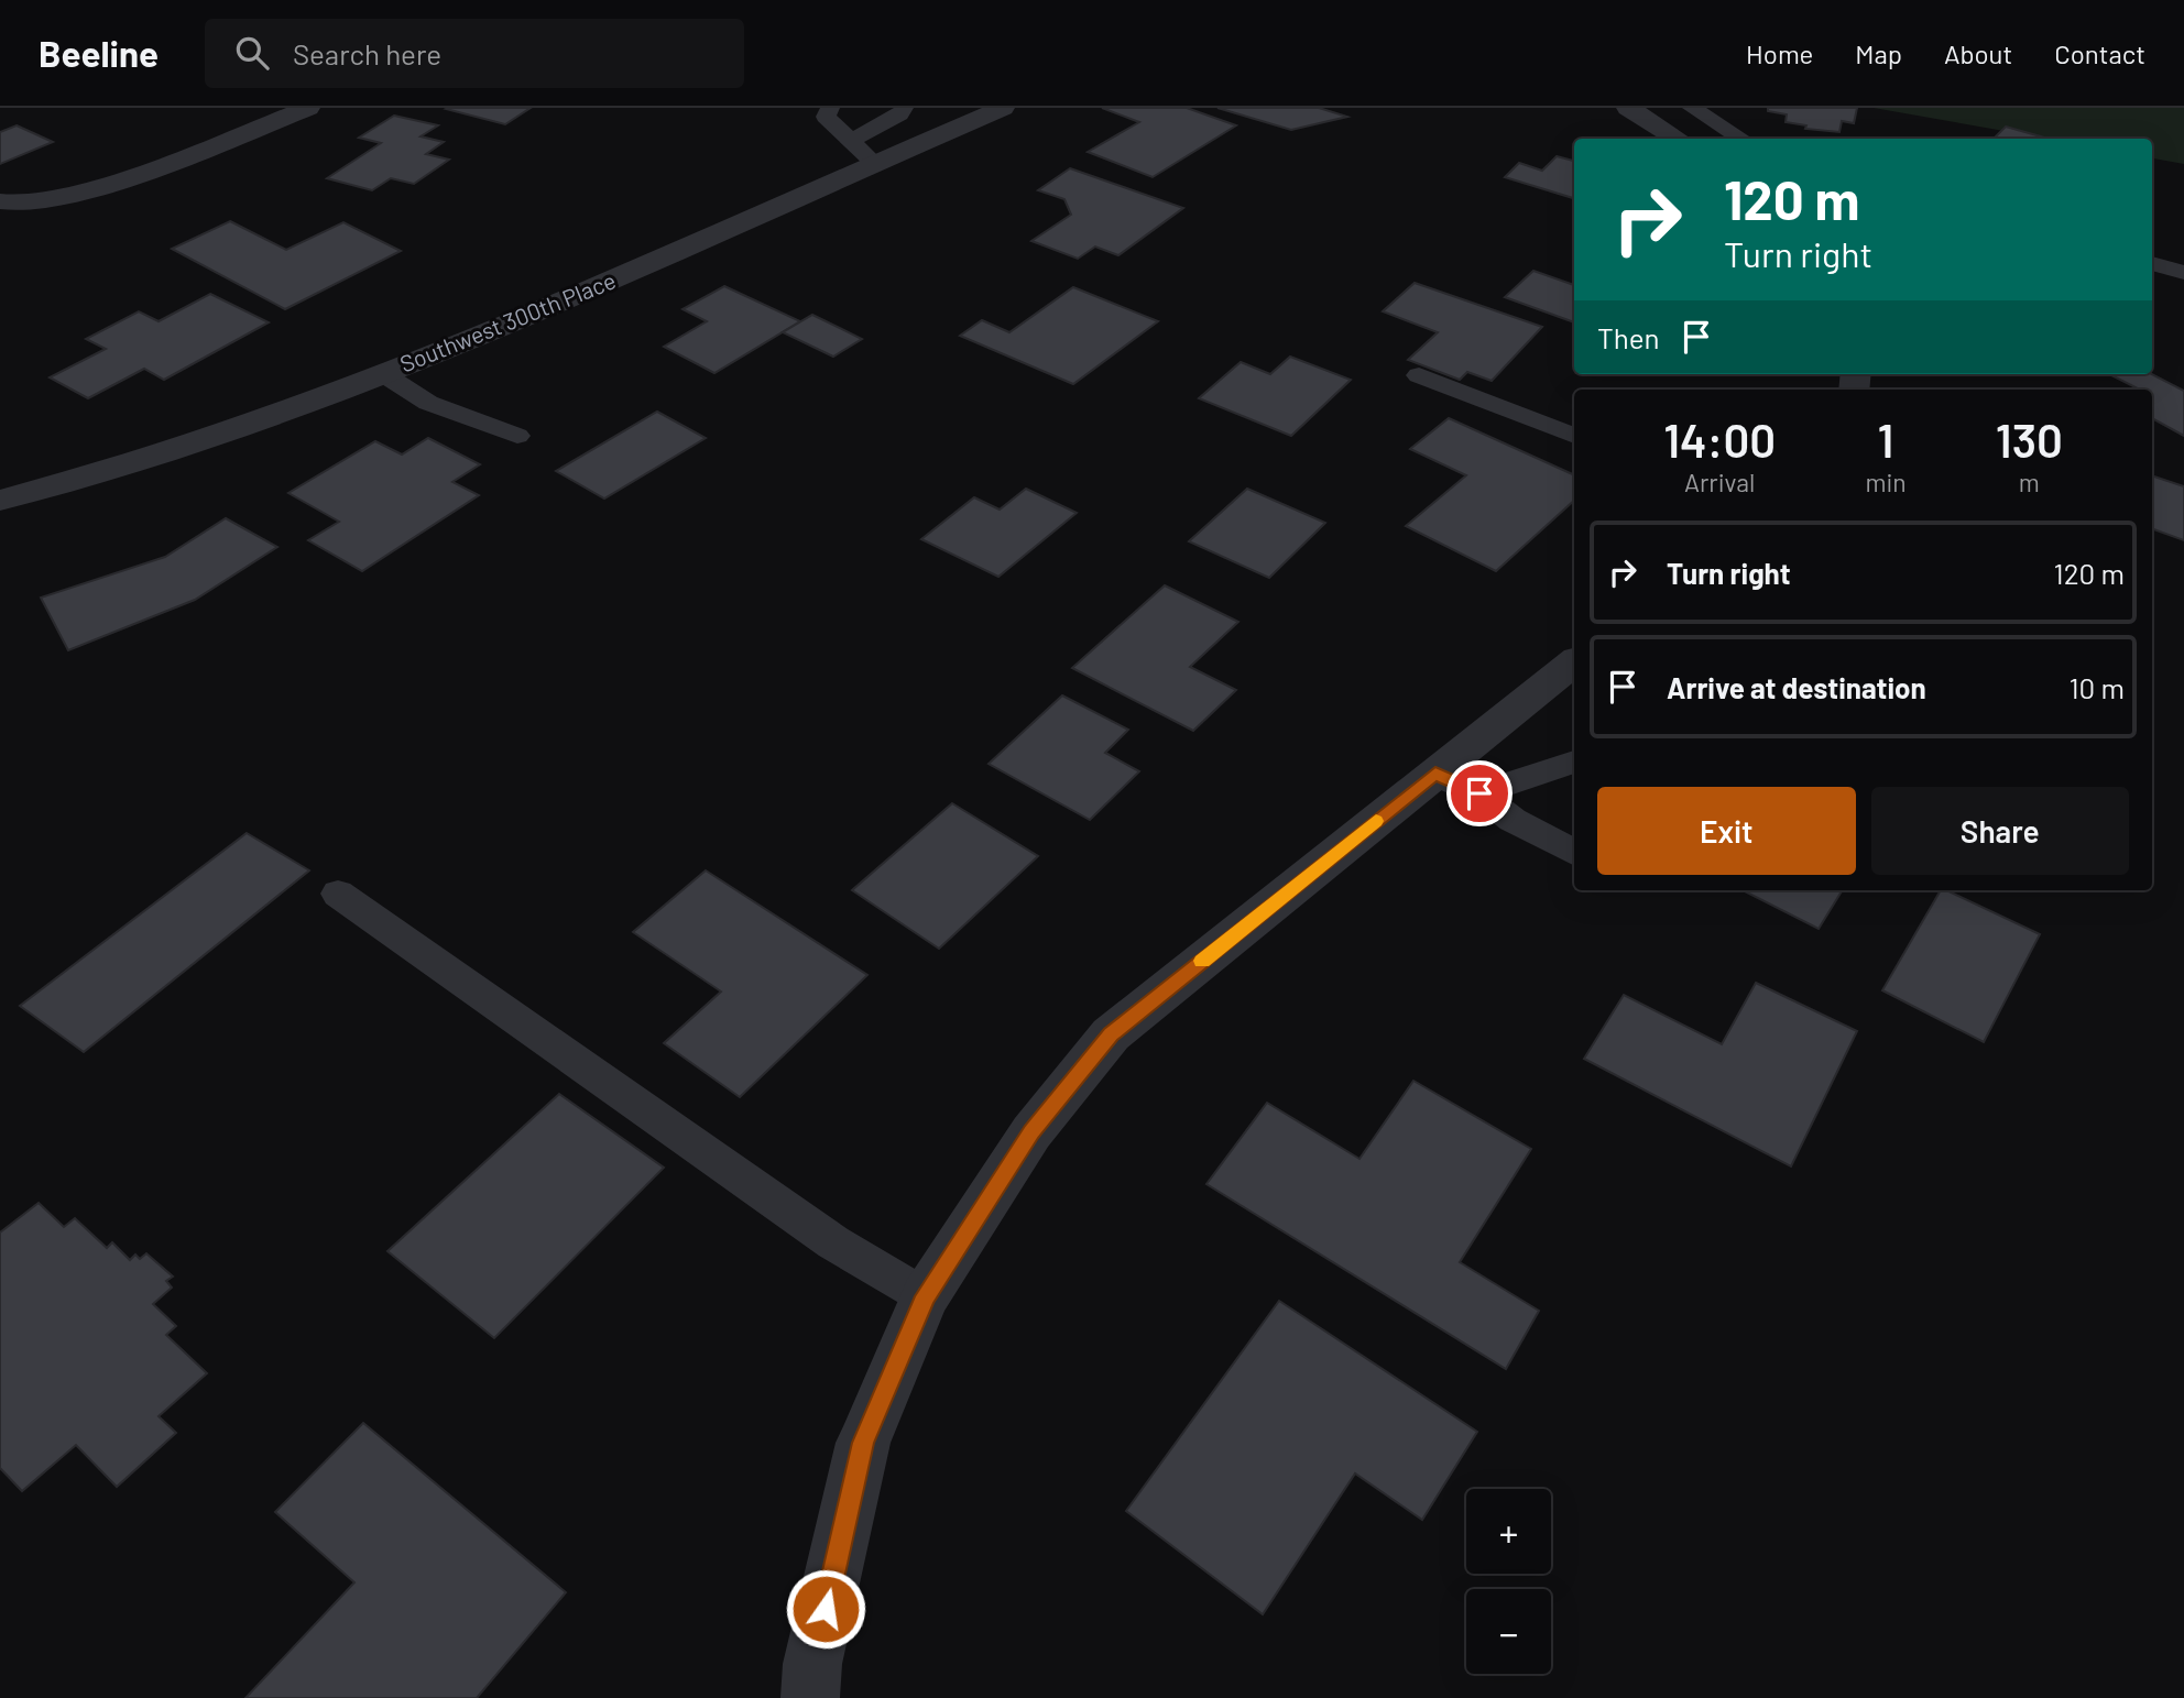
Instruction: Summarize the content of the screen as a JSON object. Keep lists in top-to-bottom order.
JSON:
{
  "streets": {
    "street": ["Southwest 300th Place"]
  },
  "page": {
    "header": "Beeline",
    "search": "Search here",
    "nav": [
      "Home",
      "Map",
      "About",
      "Contact"
    ],
    "turn": ["120 m", "Turn right"],
    "then": "Then",
    "eta": [
      "14:00",
      "Arrival",
      "1",
      "min",
      "130",
      "m"
    ],
    "list": [
      {
        "name": "Turn right",
        "value": "120 m"
      },
      {
        "name": "Arrive at destination",
        "value": "10 m"
      }
    ],
    "buttons": ["Exit", "Share"],
    "map_buttons": ["+", "−"]
  }
}
